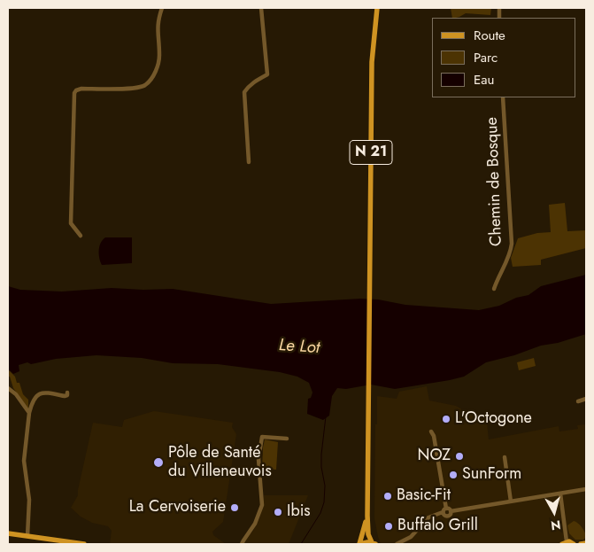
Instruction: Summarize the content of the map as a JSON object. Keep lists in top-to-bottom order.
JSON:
{
  "streets": {
    "main road": ["N 21"],
    "street": ["Chemin de Bosque"]
  },
  "water": ["Le Lot"],
  "places": [
    "L'Octogone",
    "NOZ",
    "Pôle de Santé du Villeneuvois",
    "SunForm",
    "Basic-Fit",
    "La Cervoiserie",
    "Ibis",
    "Buffalo Grill"
  ],
  "legend": ["Route", "Parc", "Eau"],
  "north": "bottom"
}
